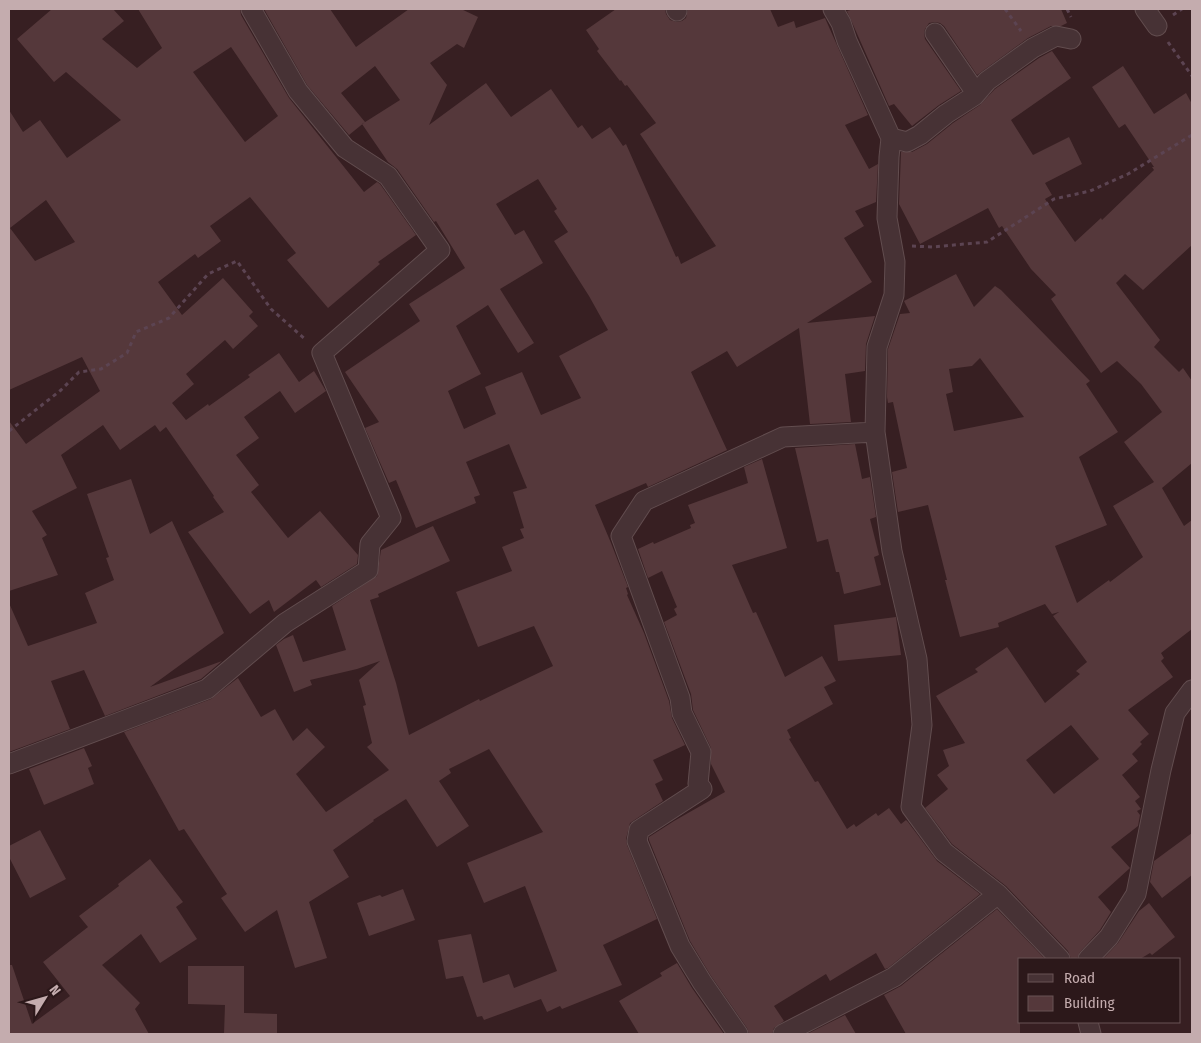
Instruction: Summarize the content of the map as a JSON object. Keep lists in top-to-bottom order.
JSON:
{
  "legend": ["Road", "Building"],
  "north": "top right"
}
